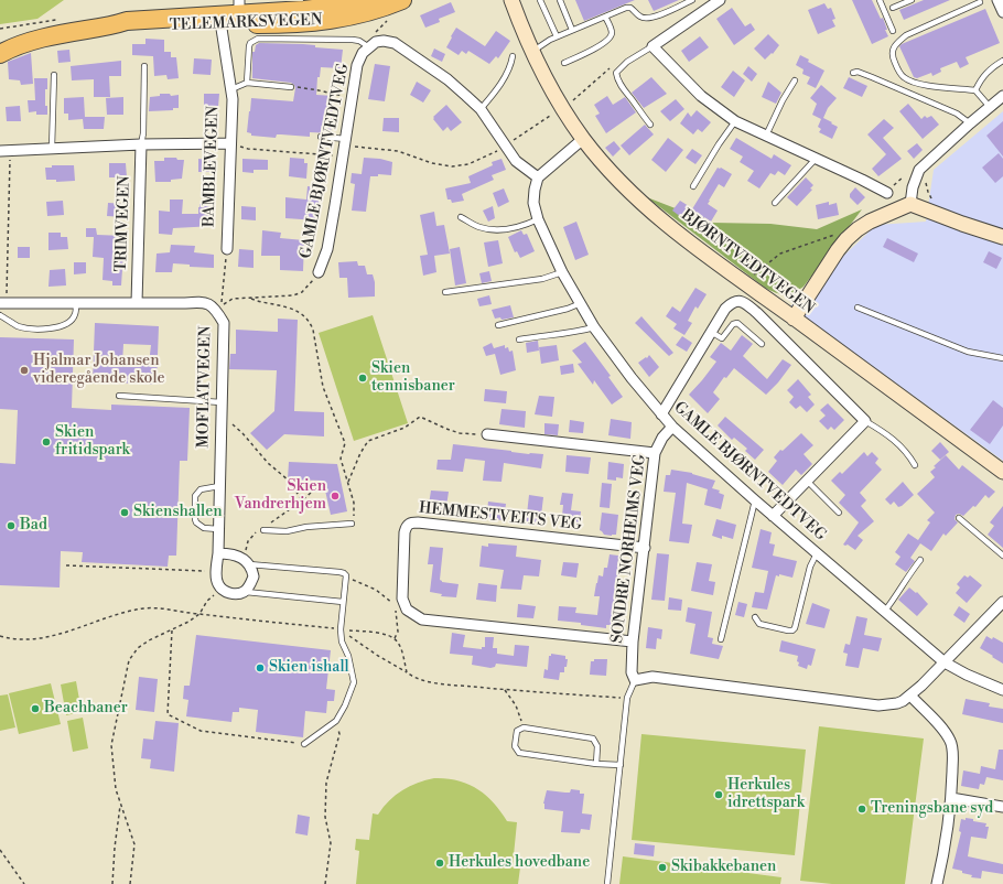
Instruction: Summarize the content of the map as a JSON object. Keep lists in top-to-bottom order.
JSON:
{
  "streets": {
    "highway": ["TELEMARKSVEGEN"],
    "main road": ["BJØRNTVEDTVEGEN"],
    "street": [
      "GAMLE BJØRNTVEDTVEG",
      "BAMBLEVEGEN",
      "TRIMVEGEN",
      "MOFLATVEGEN",
      "HEMMESTVEITS VEG",
      "SONDRE NORHEIMS VEG"
    ]
  },
  "crossings": [
    ["GAMLE BJØRNTVEDTVEG", "SONDRE NORHEIMS VEG"],
    ["TRIMVEGEN", "MOFLATVEGEN"],
    ["HEMMESTVEITS VEG", "SONDRE NORHEIMS VEG"]
  ],
  "places": [
    "Hjalmar Johansen videregående skole",
    "Skien tennisbaner",
    "Skien fritidspark",
    "Skien Vandrerhjem",
    "Skienshallen",
    "Bad",
    "Skien ishall",
    "Beachbaner",
    "Herkules idrettspark",
    "Treningsbane syd",
    "Herkules hovedbane",
    "Skibakkebanen"
  ]
}
